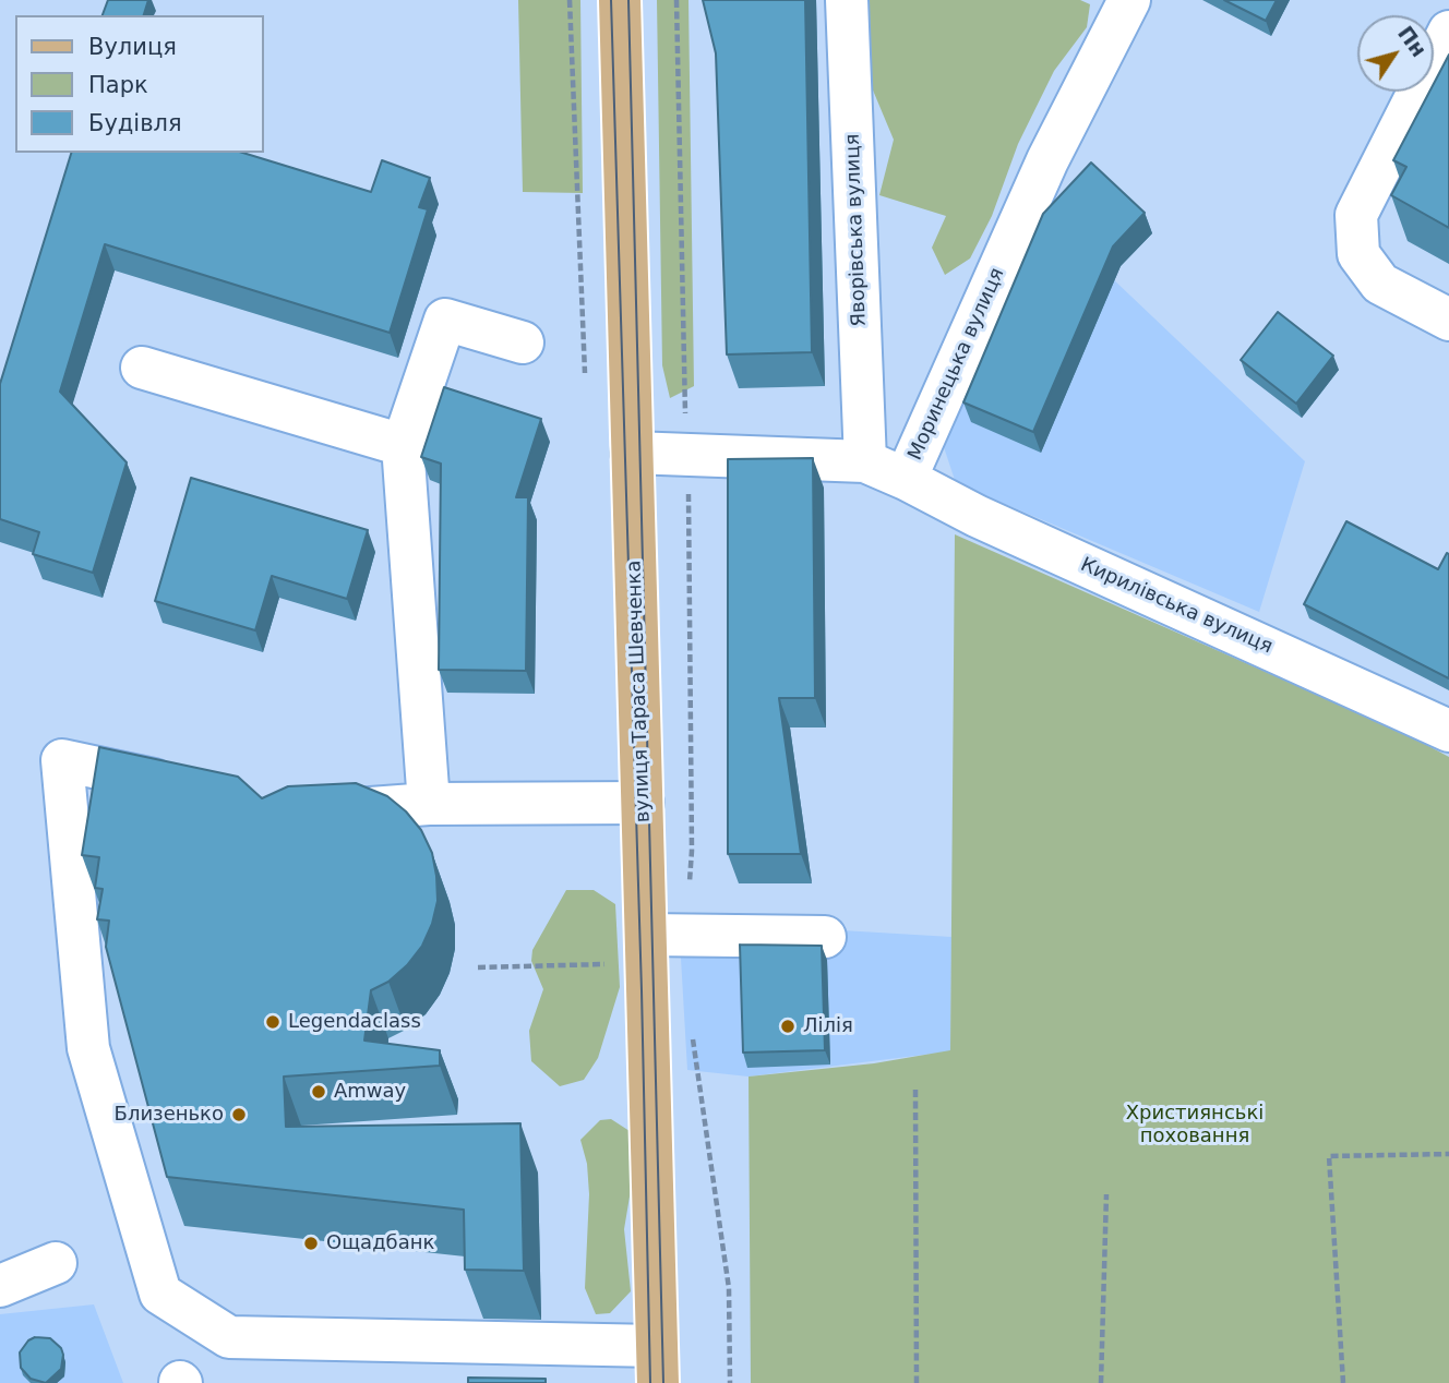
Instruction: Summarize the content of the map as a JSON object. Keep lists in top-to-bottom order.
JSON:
{
  "streets": {
    "main road": ["вулиця Тараса Шевченка"],
    "street": ["Яворівська вулиця", "Моринецька вулиця", "Кирилівська вулиця"]
  },
  "crossings": [
    ["Яворівська вулиця", "Моринецька вулиця"],
    ["Моринецька вулиця", "Кирилівська вулиця"],
    ["Моринецька вулиця", "вулиця Тараса Шевченка"]
  ],
  "parks": ["Християнські поховання"],
  "places": [
    "Legendaclass",
    "Лілія",
    "Amway",
    "Близенько",
    "Ощадбанк"
  ],
  "legend": ["Вулиця", "Парк", "Будівля"],
  "north": "top right"
}
